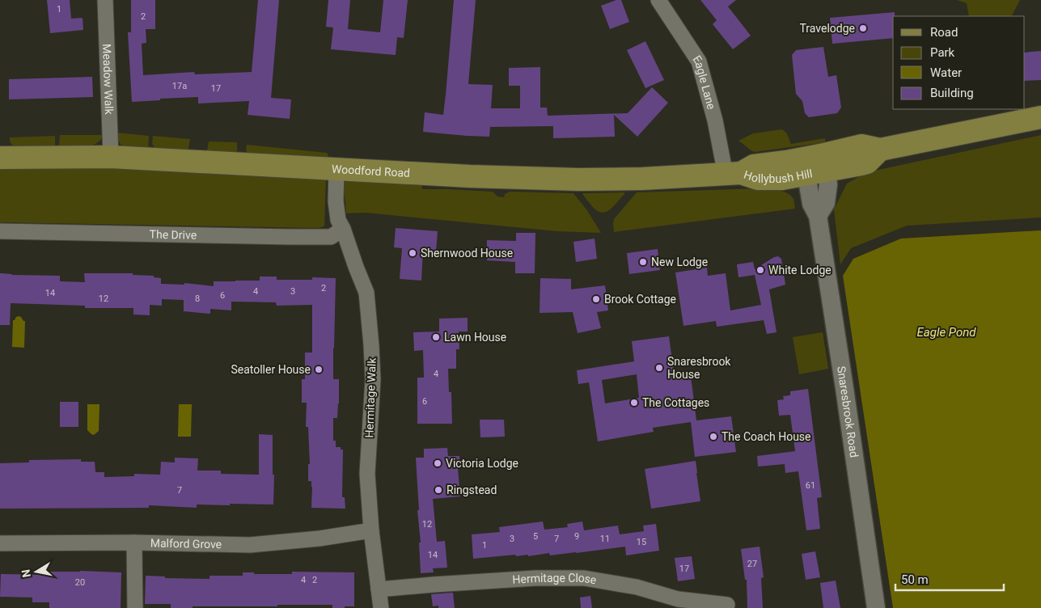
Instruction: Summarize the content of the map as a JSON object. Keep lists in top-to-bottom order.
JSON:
{
  "streets": {
    "main road": ["Woodford Road", "Hollybush Hill"],
    "street": [
      "Meadow Walk",
      "Eagle Lane",
      "The Drive",
      "Hermitage Walk",
      "Snaresbrook Road",
      "Malford Grove",
      "Hermitage Close"
    ]
  },
  "crossings": [
    ["Meadow Walk", "Woodford Road"],
    ["Eagle Lane", "Woodford Road"],
    ["Eagle Lane", "Hollybush Hill"],
    ["Woodford Road", "Hollybush Hill"],
    ["Woodford Road", "Hermitage Walk"],
    ["Hollybush Hill", "Snaresbrook Road"],
    ["The Drive", "Hermitage Walk"],
    ["Hermitage Walk", "Malford Grove"],
    ["Hermitage Walk", "Hermitage Close"]
  ],
  "water": ["Eagle Pond"],
  "places": [
    "Travelodge",
    "Shernwood House",
    "New Lodge",
    "White Lodge",
    "Brook Cottage",
    "Lawn House",
    "Snaresbrook House",
    "Seatoller House",
    "The Cottages",
    "The Coach House",
    "Victoria Lodge",
    "Ringstead"
  ],
  "house_numbers": [
    "1",
    "2",
    "17a",
    "17",
    "2",
    "4",
    "3",
    "14",
    "6",
    "12",
    "8",
    "4",
    "6",
    "61",
    "7",
    "12",
    "5",
    "9",
    "3",
    "7",
    "11",
    "15",
    "1",
    "14",
    "27",
    "17",
    "4",
    "2",
    "20"
  ],
  "legend": [
    "Road",
    "Park",
    "Water",
    "Building"
  ],
  "scale_bar": "50 m",
  "north": "left"
}
